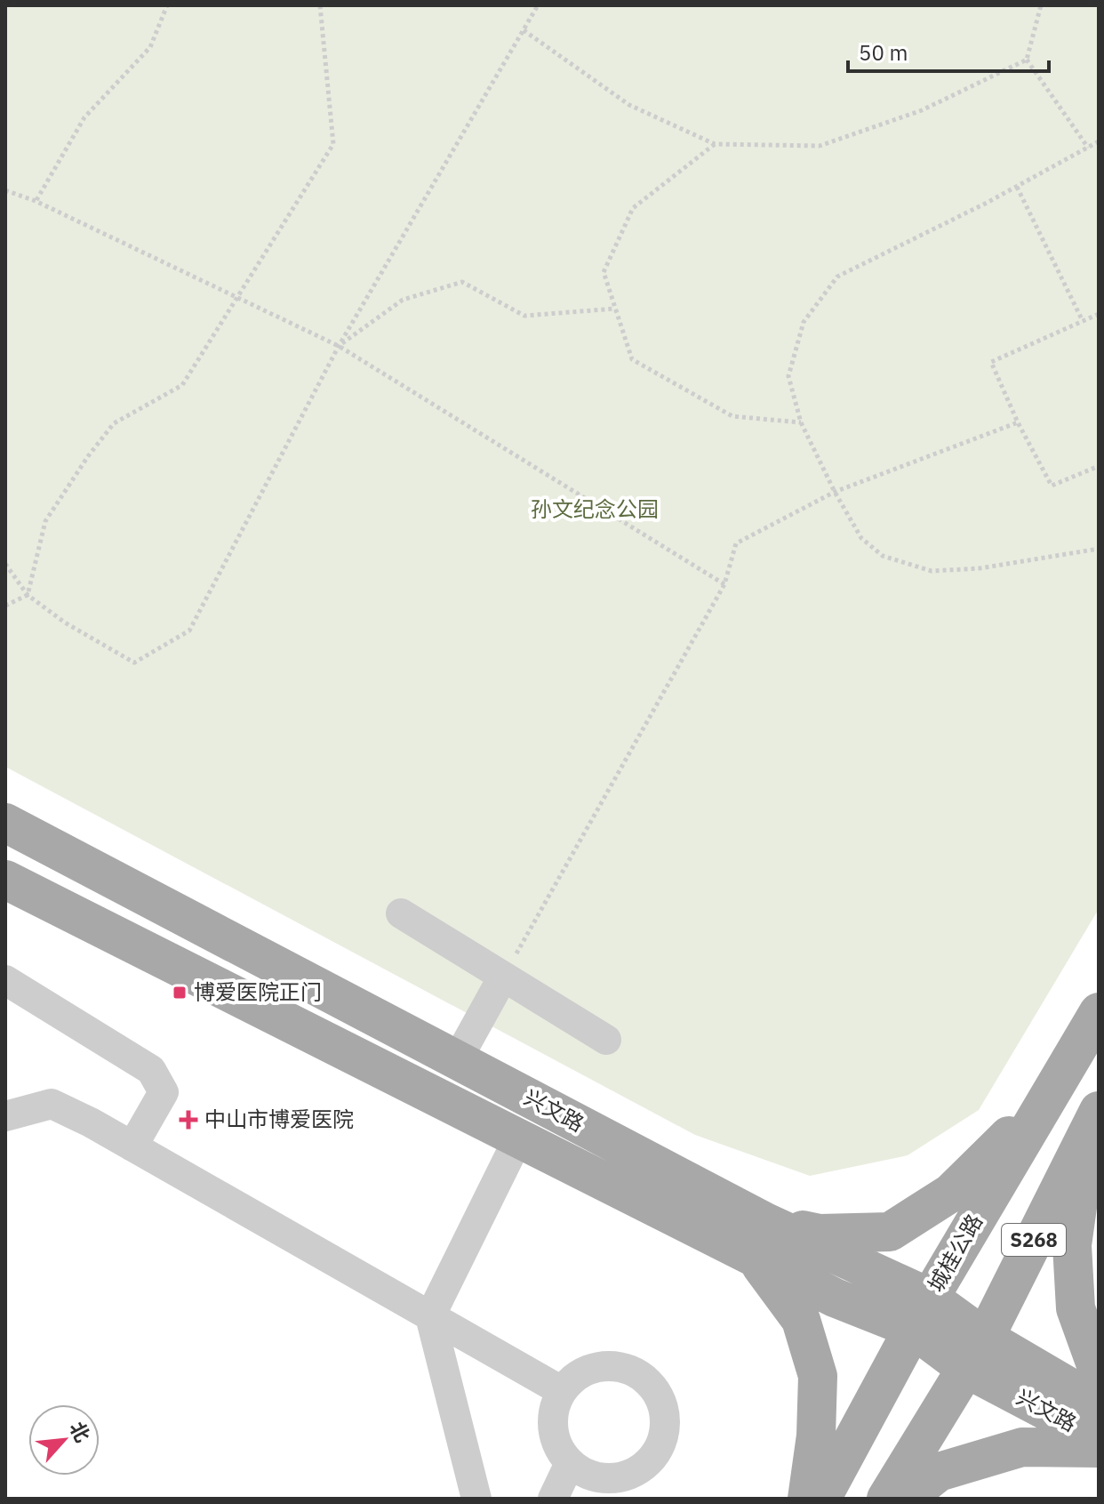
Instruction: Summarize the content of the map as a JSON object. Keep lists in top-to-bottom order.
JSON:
{
  "streets": {
    "main road": ["兴文路", "S268", "城桂公路"]
  },
  "crossings": [
    ["兴文路", "S268"],
    ["兴文路", "城桂公路"]
  ],
  "parks": ["孙文纪念公园"],
  "places": {
    "transit": ["博爱医院正门"],
    "health": ["中山市博爱医院"]
  },
  "scale_bar": "50 m",
  "north": "top right"
}
